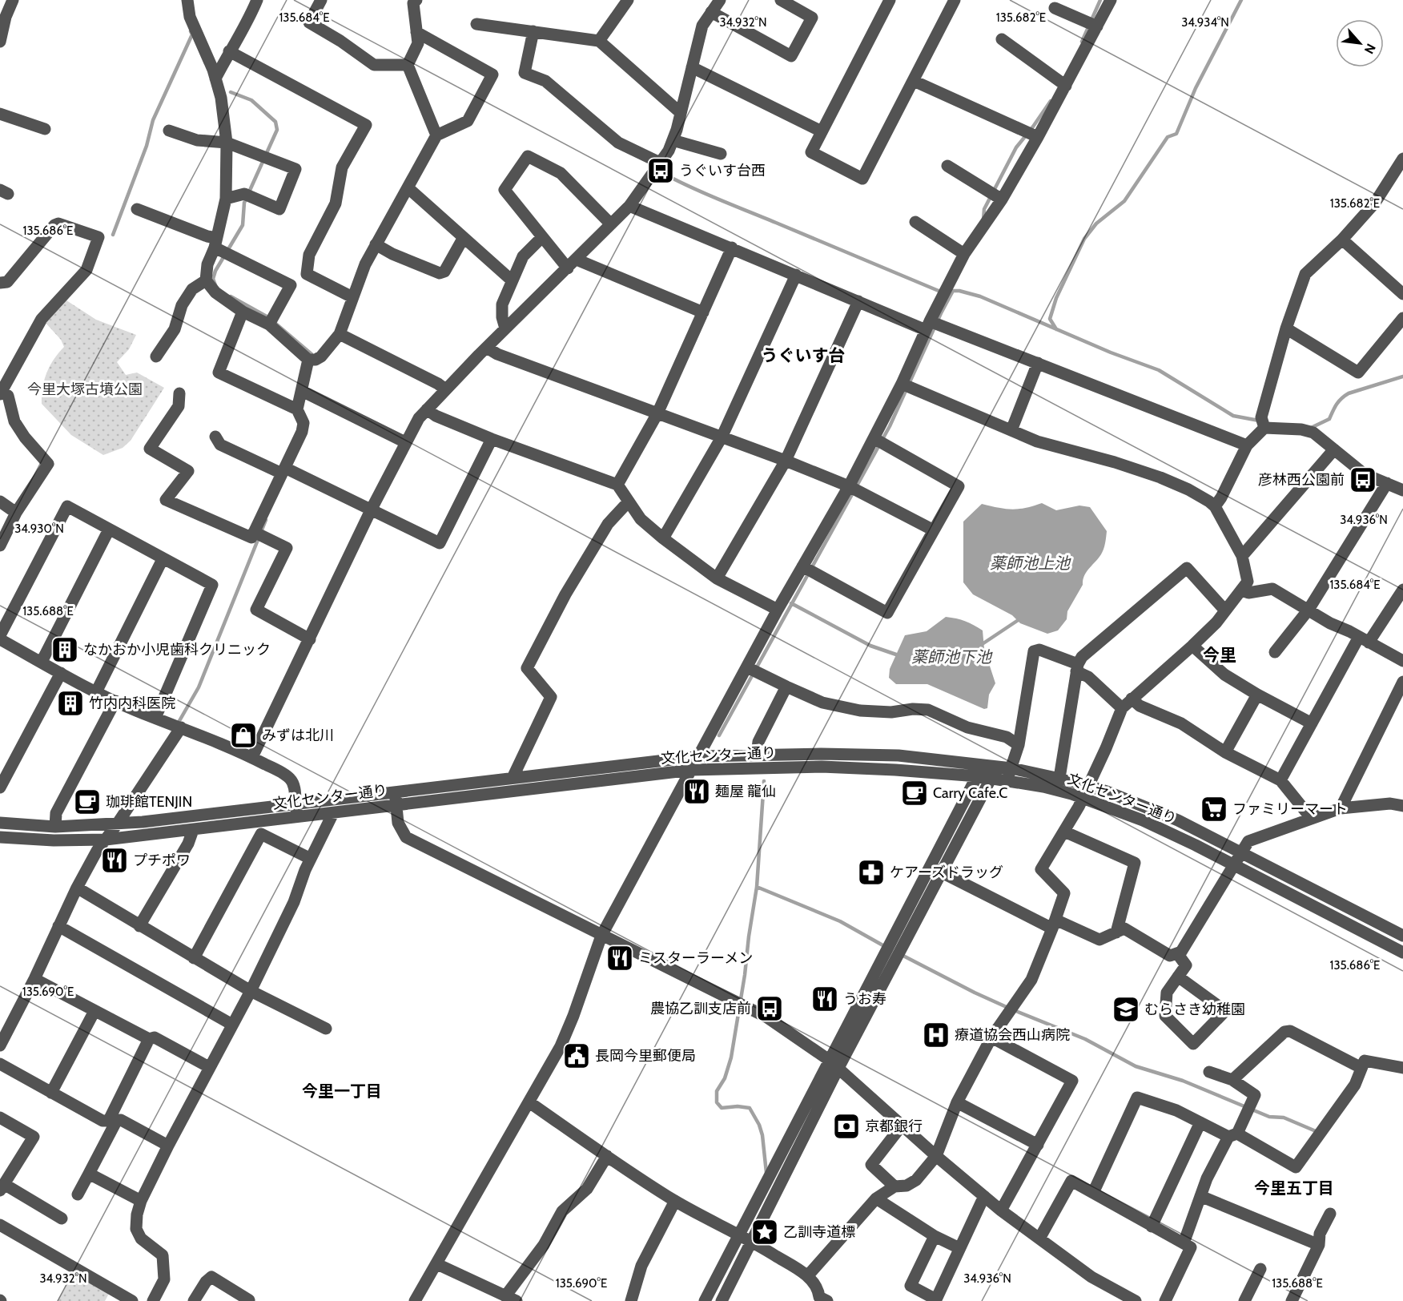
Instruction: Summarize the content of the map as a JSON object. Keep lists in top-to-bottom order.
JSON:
{
  "streets": {
    "street": ["文化センター通り"]
  },
  "districts": [
    "うぐいす台",
    "今里",
    "今里一丁目",
    "今里五丁目"
  ],
  "water": ["薬師池上池", "薬師池下池"],
  "parks": ["今里大塚古墳公園"],
  "places": {
    "bus stop": ["うぐいす台西", "彦林西公園前", "農協乙訓支店前"],
    "building": ["なかおか小児歯科クリニック", "竹内内科医院"],
    "shop": ["みずは北川"],
    "restaurant": [
      "麺屋 龍仙",
      "プチポワ",
      "ミスターラーメン",
      "うお寿"
    ],
    "cafe": ["Carry Cafe.C", "珈琲館TENJIN"],
    "supermarket": ["ファミリーマート"],
    "pharmacy": ["ケアーズドラッグ"],
    "school or university": ["むらさき幼稚園"],
    "hospital": ["療道協会西山病院"],
    "public building": ["長岡今里郵便局"],
    "bank": ["京都銀行"],
    "place": ["乙訓寺道標"]
  },
  "north": "bottom right",
  "coordinates": [
    "135.684°E",
    "135.682°E",
    "34.932°N",
    "34.934°N",
    "135.686°E",
    "34.936°N",
    "34.930°N",
    "135.688°E",
    "135.690°E"
  ]
}
